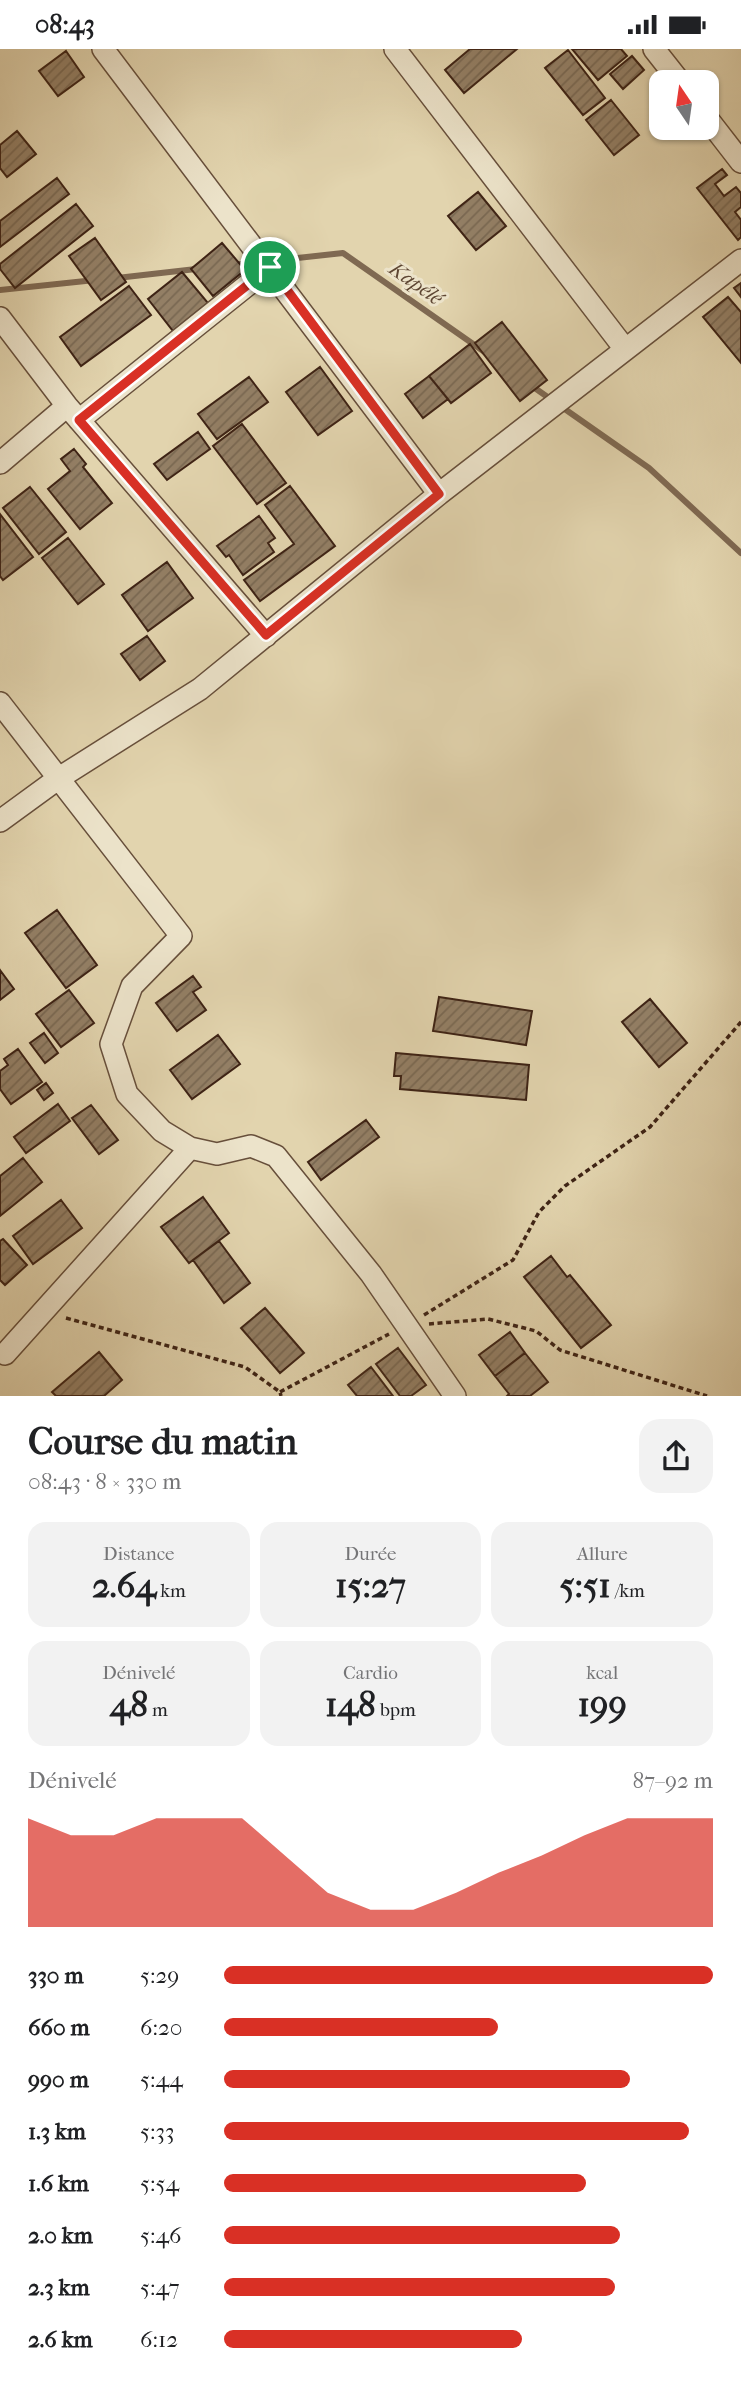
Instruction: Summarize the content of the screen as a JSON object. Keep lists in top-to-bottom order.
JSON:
{
  "water": ["Kapélé"],
  "north": "top",
  "page": {
    "status": "08:43",
    "heading": ["Course du matin", "08:43 · 8 × 330 m"],
    "stats": [
      ["Distance", "2.64 km"],
      ["Durée", "15:27"],
      ["Allure", "5:51 /km"],
      ["Dénivelé", "48 m"],
      ["Cardio", "148 bpm"],
      ["kcal", "199"]
    ],
    "chart": ["Dénivelé", "87–92 m"],
    "list": [
      {
        "name": "330 m",
        "note": "5:29"
      },
      {
        "name": "660 m",
        "note": "6:20"
      },
      {
        "name": "990 m",
        "note": "5:44"
      },
      {
        "name": "1.3 km",
        "note": "5:33"
      },
      {
        "name": "1.6 km",
        "note": "5:54"
      },
      {
        "name": "2.0 km",
        "note": "5:46"
      },
      {
        "name": "2.3 km",
        "note": "5:47"
      },
      {
        "name": "2.6 km",
        "note": "6:12"
      }
    ]
  }
}
